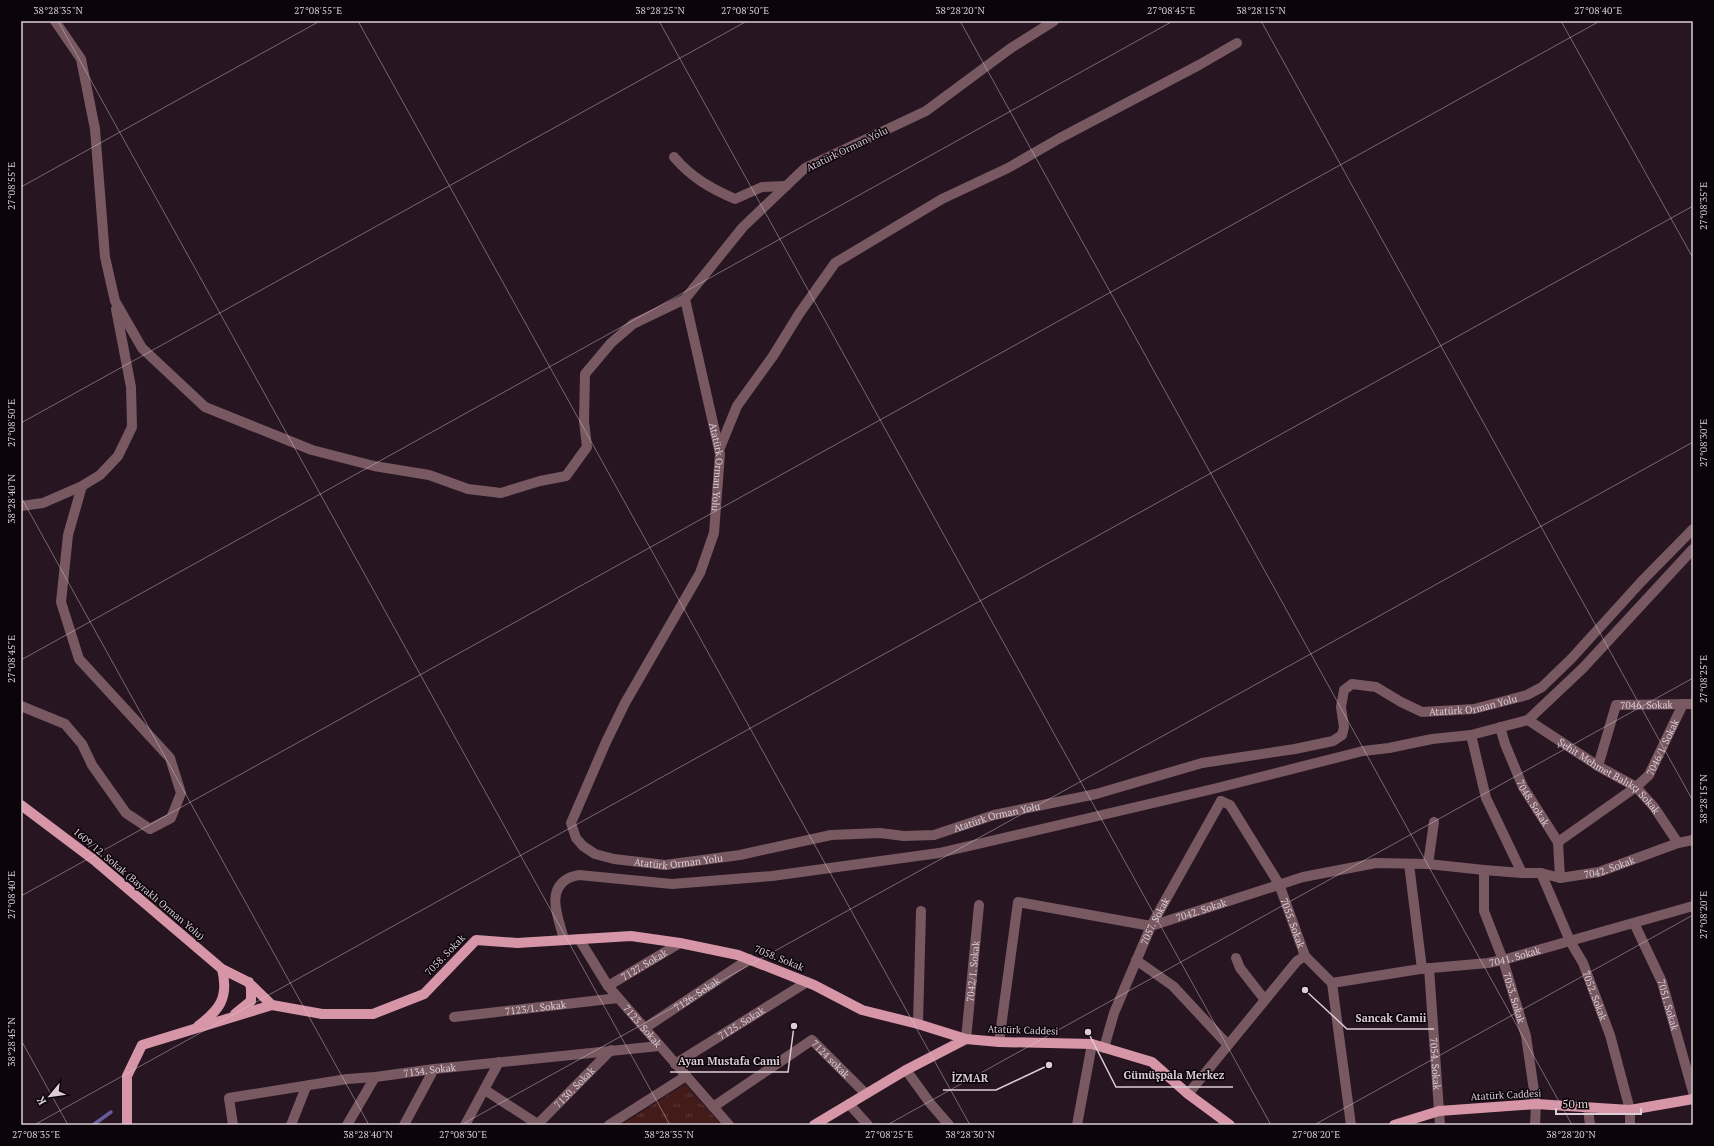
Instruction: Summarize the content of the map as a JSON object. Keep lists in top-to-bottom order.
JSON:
{
  "streets": {
    "main road": ["1609/12. Sokak (Bayraklı Orman Yolu)", "7058. Sokak", "Atatürk Caddesi"],
    "street": [
      "Atatürk Orman Yolu",
      "7046. Sokak",
      "7046/1. Sokak",
      "Şehit Mehmet Balıkçı Sokak",
      "7048. Sokak",
      "7042. Sokak",
      "7057. Sokak",
      "7055. Sokak",
      "7041. Sokak",
      "7127. Sokak",
      "7042/1. Sokak",
      "7126. Sokak",
      "7052. Sokak",
      "7053. Sokak",
      "7051. Sokak",
      "7123/1. Sokak",
      "7125. Sokak",
      "7123. Sokak",
      "7124 sokak",
      "7054. Sokak",
      "7134. Sokak",
      "7130. Sokak"
    ]
  },
  "crossings": [
    ["7046. Sokak", "7046/1. Sokak"],
    ["7046. Sokak", "Şehit Mehmet Balıkçı Sokak"],
    ["7046/1. Sokak", "Şehit Mehmet Balıkçı Sokak"],
    ["7046/1. Sokak", "7048. Sokak"],
    ["Şehit Mehmet Balıkçı Sokak", "7042. Sokak"],
    ["7048. Sokak", "7042. Sokak"],
    ["7042. Sokak", "7057. Sokak"],
    ["7042. Sokak", "7055. Sokak"],
    ["7042. Sokak", "7052. Sokak"],
    ["7042. Sokak", "7053. Sokak"],
    ["7042. Sokak", "Atatürk Caddesi"],
    ["7042. Sokak", "7054. Sokak"],
    ["1609/12. Sokak (Bayraklı Orman Yolu)", "7058. Sokak"],
    ["7057. Sokak", "7055. Sokak"],
    ["7057. Sokak", "Atatürk Caddesi"],
    ["7055. Sokak", "7041. Sokak"],
    ["7058. Sokak", "7127. Sokak"],
    ["7058. Sokak", "7042/1. Sokak"],
    ["7058. Sokak", "7126. Sokak"],
    ["7058. Sokak", "7125. Sokak"],
    ["7058. Sokak", "7123. Sokak"],
    ["7058. Sokak", "Atatürk Caddesi"],
    ["7041. Sokak", "7052. Sokak"],
    ["7041. Sokak", "7053. Sokak"],
    ["7041. Sokak", "7051. Sokak"],
    ["7041. Sokak", "7054. Sokak"],
    ["7127. Sokak", "7123. Sokak"],
    ["7042/1. Sokak", "Atatürk Caddesi"],
    ["7126. Sokak", "7123. Sokak"],
    ["7052. Sokak", "Atatürk Caddesi"],
    ["7053. Sokak", "Atatürk Caddesi"],
    ["7123/1. Sokak", "7123. Sokak"],
    ["7125. Sokak", "7123. Sokak"],
    ["7123. Sokak", "7124 sokak"],
    ["7123. Sokak", "7134. Sokak"],
    ["Atatürk Caddesi", "7054. Sokak"],
    ["7134. Sokak", "7130. Sokak"]
  ],
  "places": [
    "Sancak Camii",
    "Ayan Mustafa Cami",
    "Gümüşpala Merkez",
    "İZMAR"
  ],
  "scale_bar": "50 m",
  "north": "bottom left",
  "coordinates": [
    "38°28'35\"N",
    "27°08'55\"E",
    "38°28'25\"N",
    "27°08'50\"E",
    "38°28'20\"N",
    "27°08'45\"E",
    "38°28'15\"N",
    "27°08'40\"E",
    "27°08'35\"E",
    "27°08'30\"E",
    "38°28'40\"N",
    "27°08'25\"E",
    "27°08'20\"E",
    "38°28'45\"N",
    "38°28'30\"N"
  ]
}
